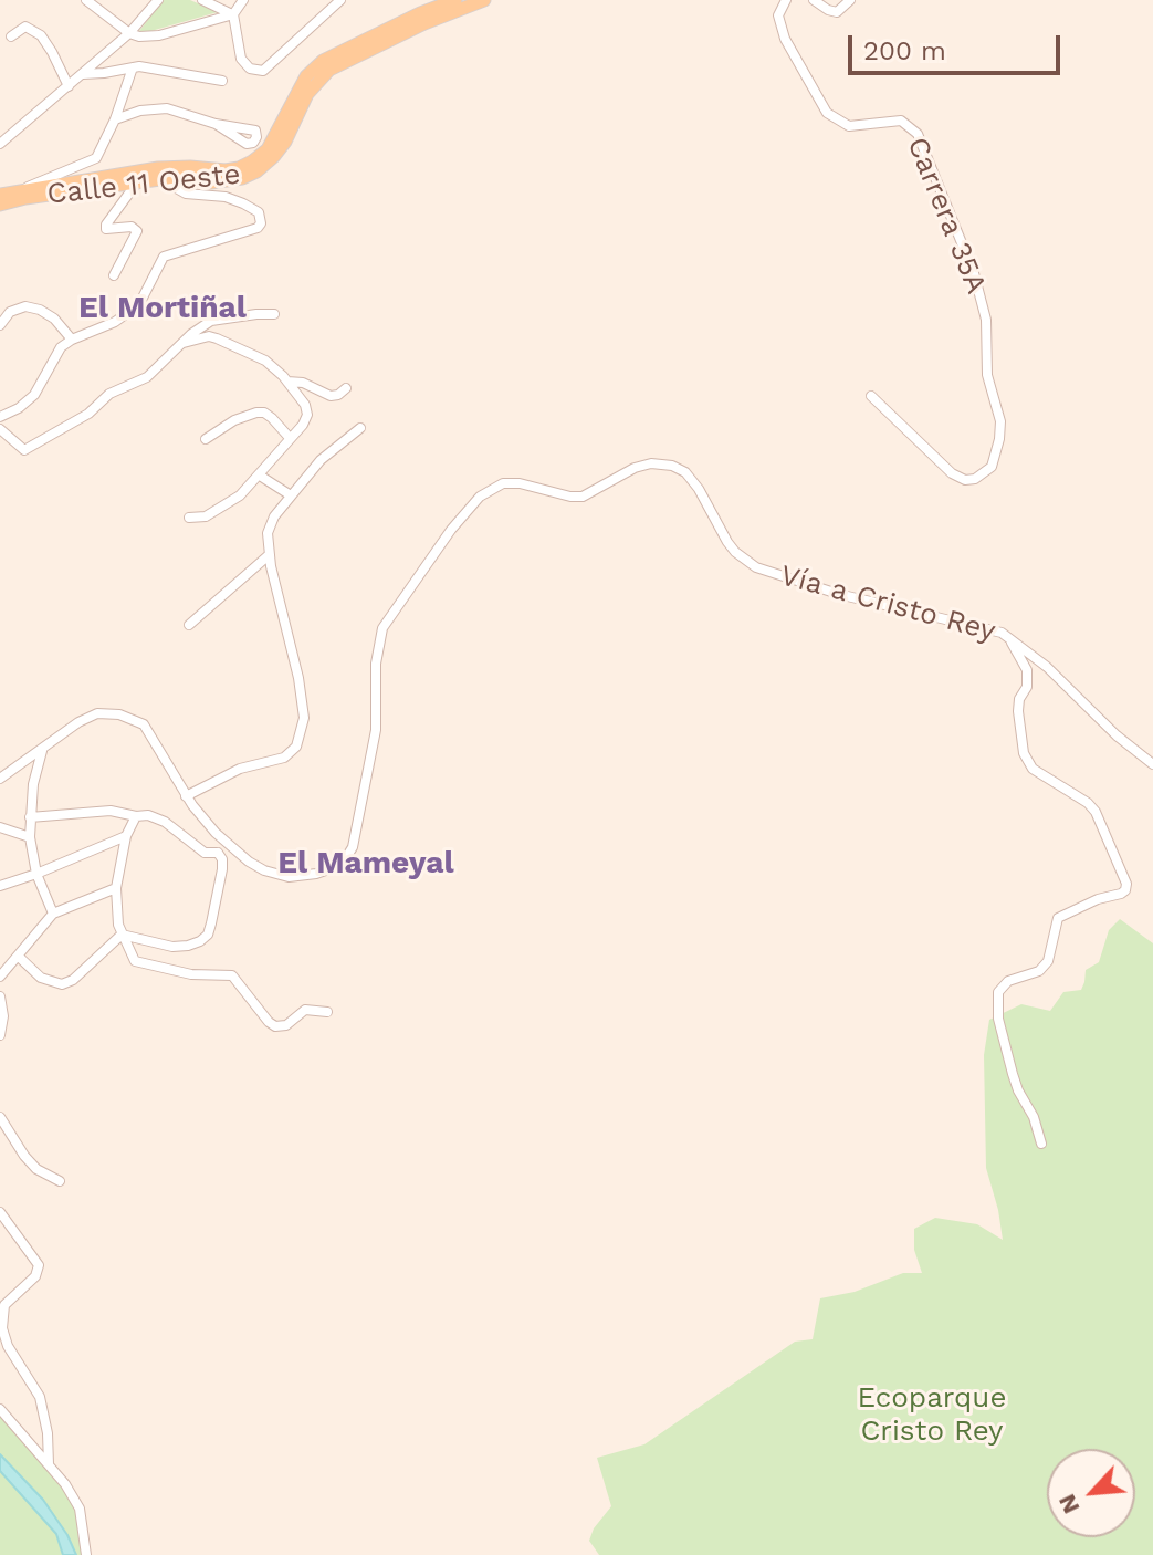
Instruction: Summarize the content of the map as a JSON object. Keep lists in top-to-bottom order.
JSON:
{
  "streets": {
    "main road": ["Calle 11 Oeste"],
    "street": ["Carrera 35A", "Vía a Cristo Rey"]
  },
  "districts": ["El Mortiñal", "El Mameyal"],
  "parks": ["Ecoparque Cristo Rey"],
  "scale_bar": "200 m",
  "north": "bottom left"
}
